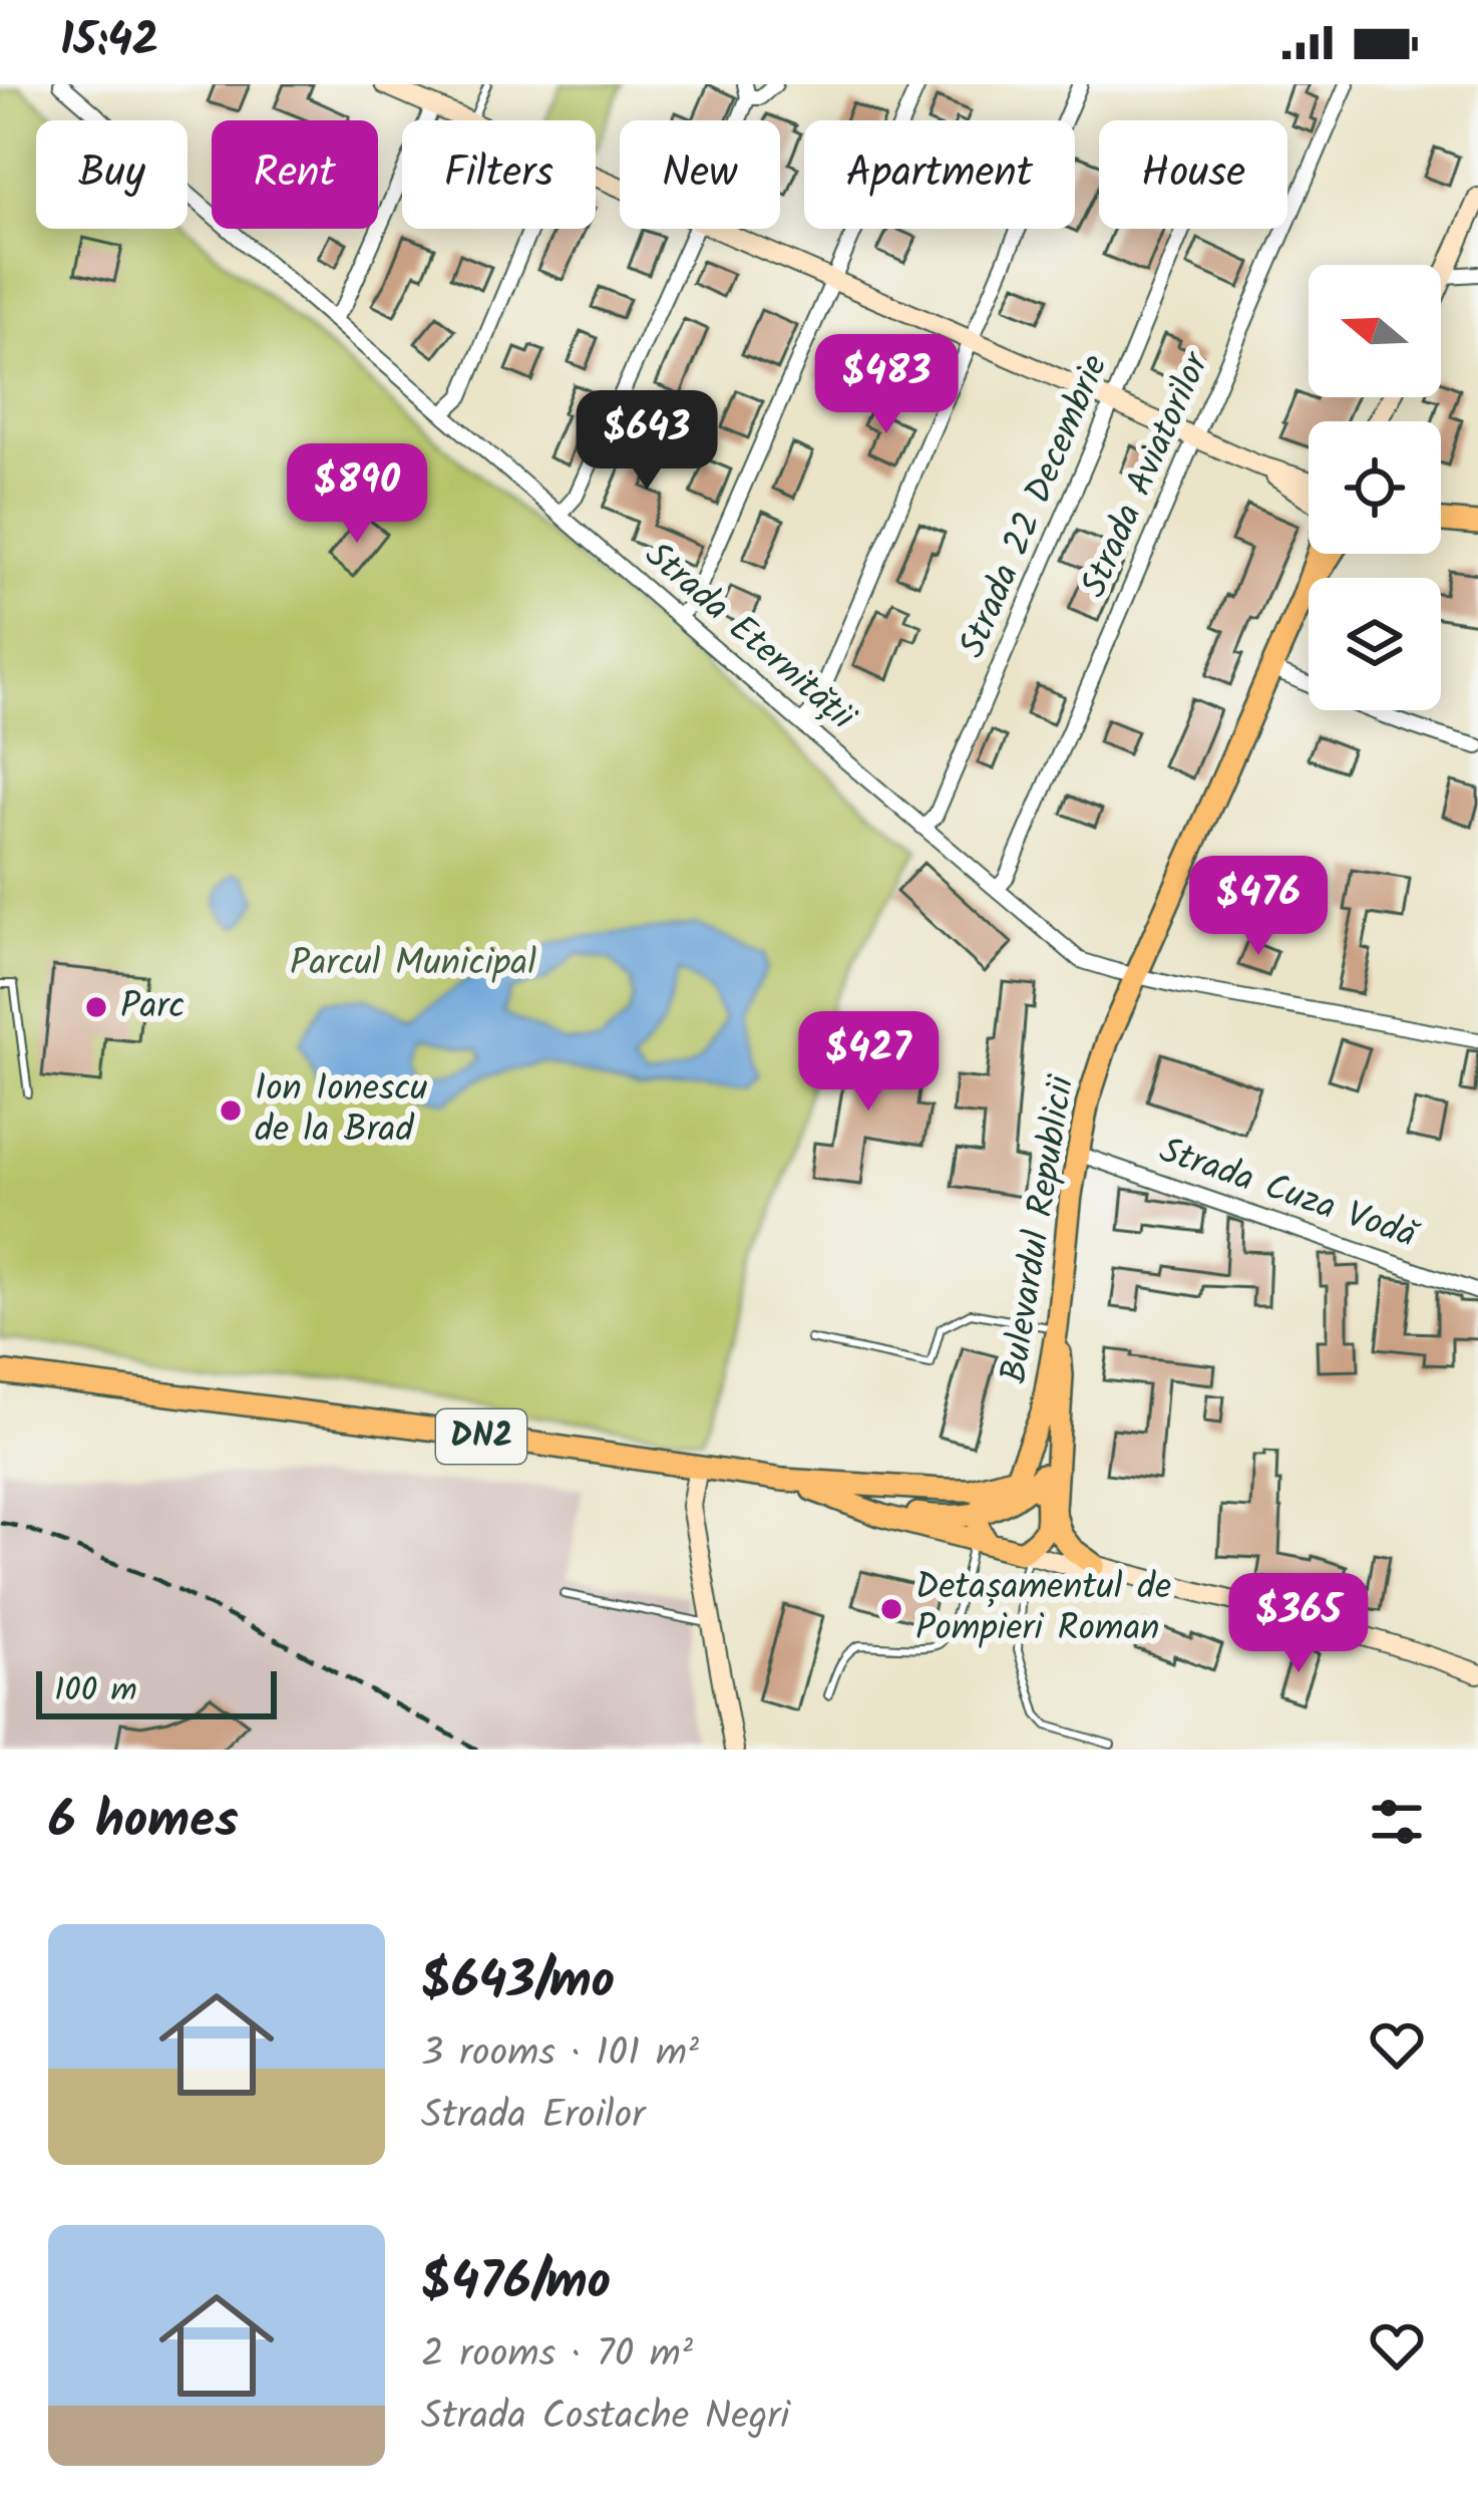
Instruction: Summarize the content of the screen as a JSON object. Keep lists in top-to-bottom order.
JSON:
{
  "streets": {
    "main road": ["Bulevardul Republicii", "DN2"],
    "street": [
      "Strada Aviatorilor",
      "Strada 22 Decembrie",
      "Strada Eternității",
      "Strada Cuza Vodă"
    ]
  },
  "crossings": [
    ["Strada Aviatorilor", "Strada Eternității"],
    ["Strada 22 Decembrie", "Strada Eternității"],
    ["Strada Eternității", "Bulevardul Republicii"],
    ["Strada Cuza Vodă", "Bulevardul Republicii"],
    ["Bulevardul Republicii", "DN2"]
  ],
  "parks": ["Parcul Municipal"],
  "places": ["Parc", "Ion Ionescu de la Brad", "Detașamentul de Pompieri Roman"],
  "scale_bar": "100 m",
  "north": "left",
  "page": {
    "status": "15:42",
    "chip": [
      "Buy",
      "Rent",
      "Filters",
      "New",
      "Apartment",
      "House"
    ],
    "price": [
      "$483",
      "$643",
      "$890",
      "$476",
      "$427",
      "$365"
    ],
    "scale": "100 m",
    "heading": "6 homes",
    "list": [
      {
        "name": "$643/mo",
        "note": "3 rooms · 101 m² · Strada Eroilor"
      },
      {
        "name": "$476/mo",
        "note": "2 rooms · 70 m² · Strada Costache Negri"
      }
    ]
  }
}
